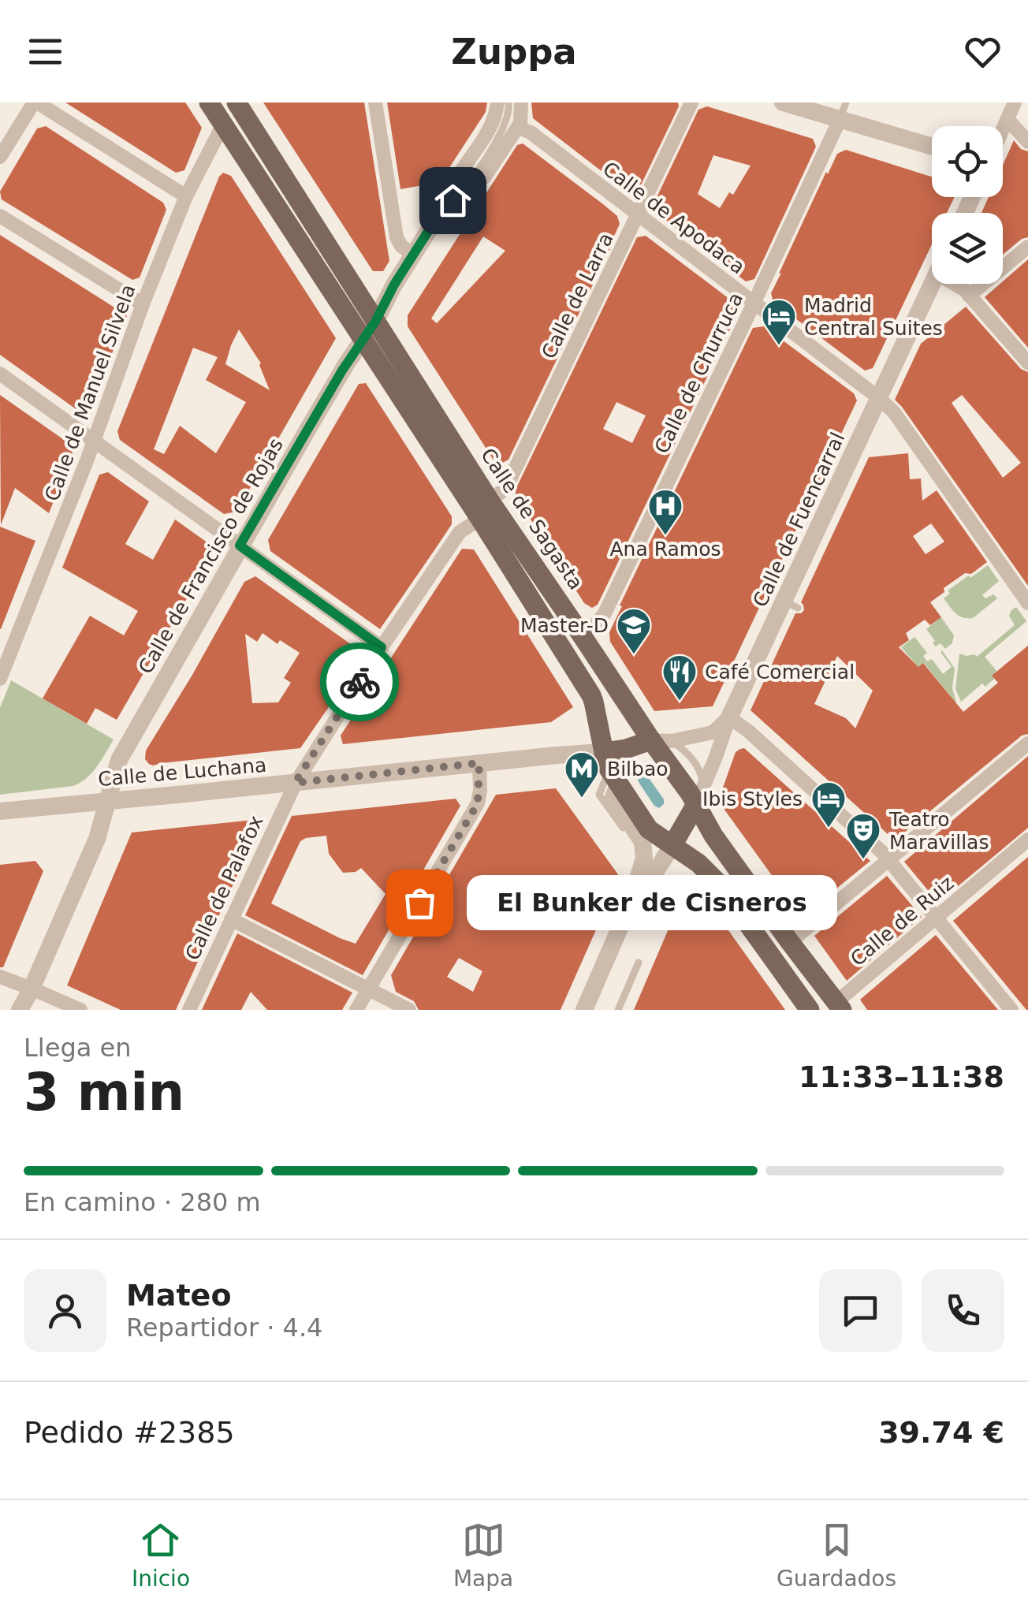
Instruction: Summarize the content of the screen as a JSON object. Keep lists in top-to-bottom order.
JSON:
{
  "streets": {
    "main road": ["Calle de Sagasta"],
    "street": [
      "Calle de Apodaca",
      "Calle de Larra",
      "Calle de Churruca",
      "Calle de Manuel Silvela",
      "Calle de Fuencarral",
      "Calle de Francisco de Rojas",
      "Calle de Luchana",
      "Calle de Palafox",
      "Calle de Ruiz"
    ]
  },
  "crossings": [
    ["Calle de Apodaca", "Calle de Larra"],
    ["Calle de Apodaca", "Calle de Churruca"],
    ["Calle de Apodaca", "Calle de Fuencarral"],
    ["Calle de Larra", "Calle de Sagasta"],
    ["Calle de Larra", "Calle de Palafox"],
    ["Calle de Churruca", "Calle de Sagasta"],
    ["Calle de Manuel Silvela", "Calle de Sagasta"],
    ["Calle de Sagasta", "Calle de Fuencarral"],
    ["Calle de Sagasta", "Calle de Francisco de Rojas"],
    ["Calle de Sagasta", "Calle de Luchana"],
    ["Calle de Sagasta", "Calle de Ruiz"],
    ["Calle de Francisco de Rojas", "Calle de Luchana"],
    ["Calle de Luchana", "Calle de Palafox"]
  ],
  "places": {
    "hotel": ["Madrid Central Suites", "Ibis Styles"],
    "hospital": ["Ana Ramos"],
    "school or university": ["Master-D"],
    "restaurant": ["Café Comercial"],
    "metro station": ["Bilbao"],
    "theatre": ["Teatro Maravillas"],
    "other": ["El Bunker de Cisneros"]
  },
  "page": {
    "header": "Zuppa",
    "bubble": "El Bunker de Cisneros",
    "heading": ["3 min", "Llega en", "11:33–11:38"],
    "panel": [
      "Mateo",
      "Repartidor · 4.4",
      "Pedido #2385",
      "39.74 €"
    ],
    "bar": "En camino · 280 m",
    "tabs": ["Inicio", "Mapa", "Guardados"]
  }
}
